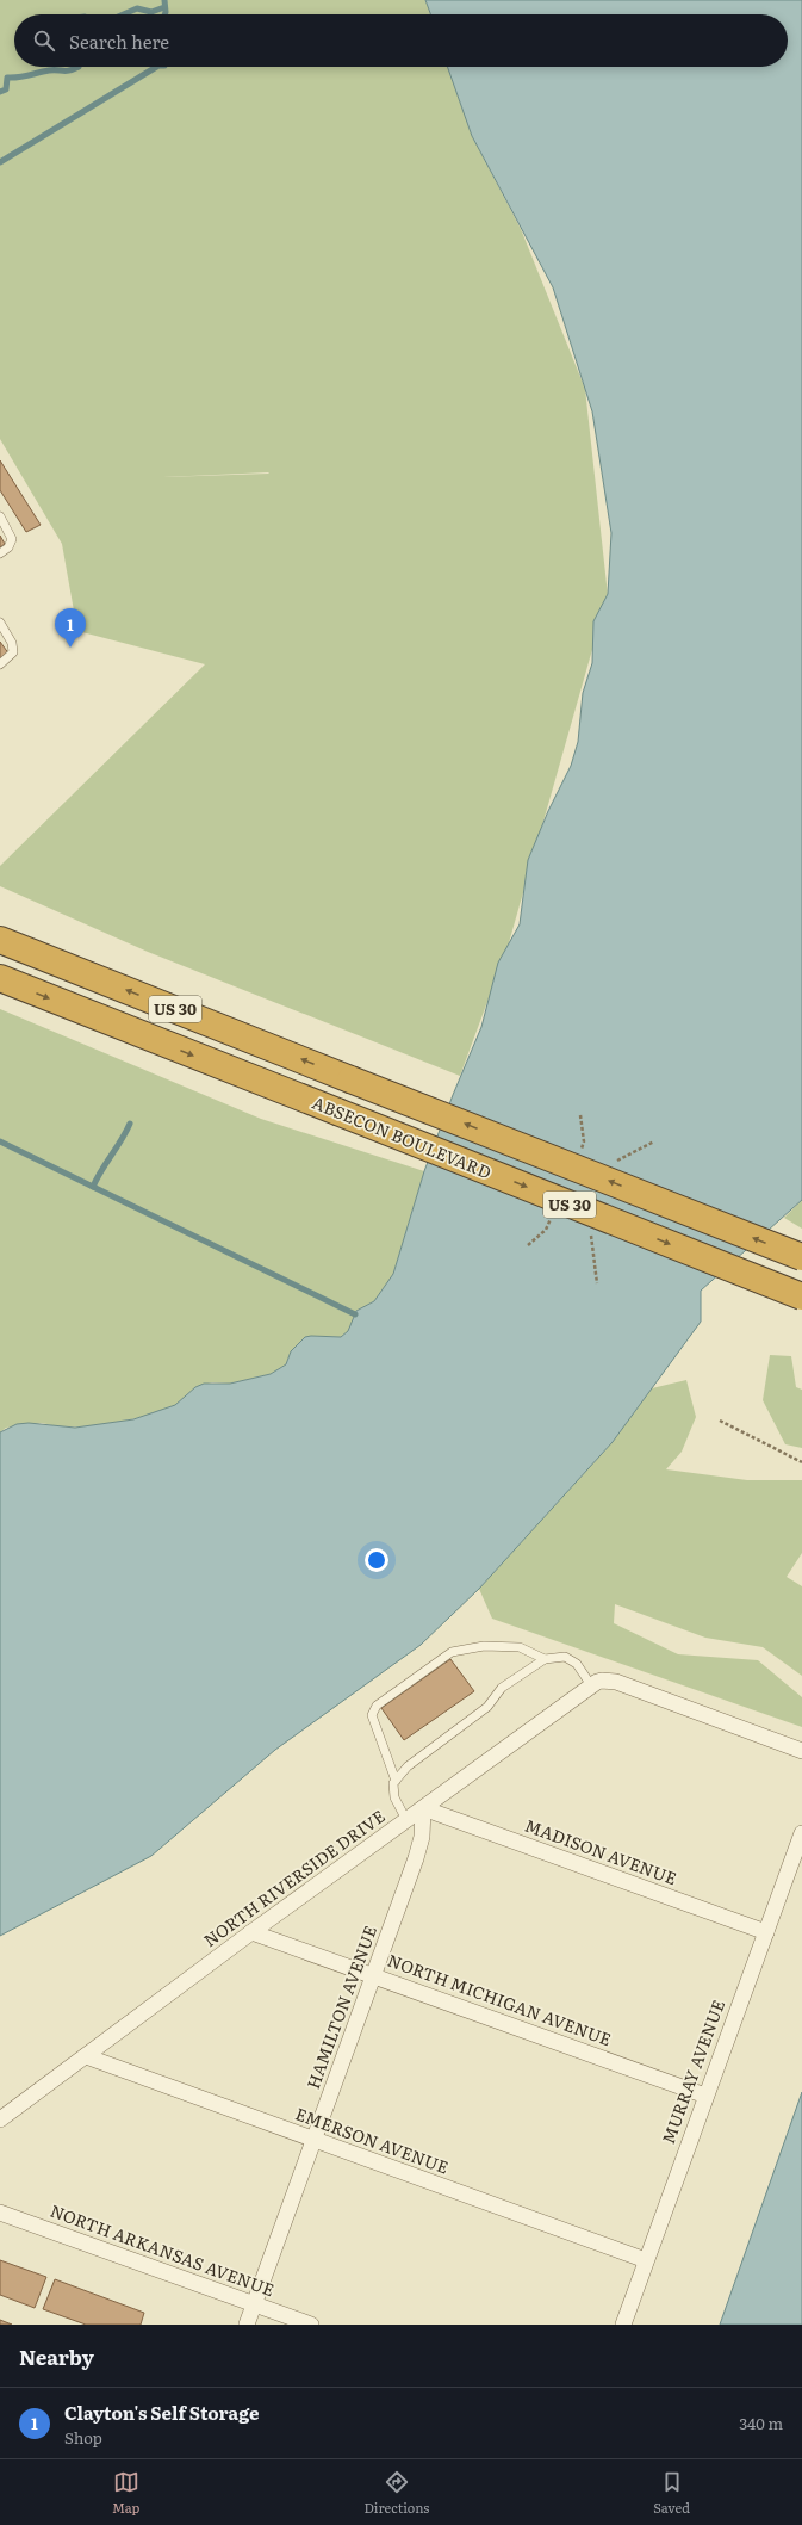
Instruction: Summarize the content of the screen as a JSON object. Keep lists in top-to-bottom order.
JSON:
{
  "streets": {
    "highway": ["US 30", "ABSECON BOULEVARD"],
    "street": [
      "MADISON AVENUE",
      "NORTH RIVERSIDE DRIVE",
      "NORTH MICHIGAN AVENUE",
      "HAMILTON AVENUE",
      "MURRAY AVENUE",
      "EMERSON AVENUE",
      "NORTH ARKANSAS AVENUE"
    ]
  },
  "crossings": [
    ["MADISON AVENUE", "NORTH RIVERSIDE DRIVE"],
    ["MADISON AVENUE", "HAMILTON AVENUE"],
    ["MADISON AVENUE", "MURRAY AVENUE"],
    ["NORTH RIVERSIDE DRIVE", "NORTH MICHIGAN AVENUE"],
    ["NORTH RIVERSIDE DRIVE", "HAMILTON AVENUE"],
    ["NORTH RIVERSIDE DRIVE", "EMERSON AVENUE"],
    ["NORTH MICHIGAN AVENUE", "HAMILTON AVENUE"],
    ["NORTH MICHIGAN AVENUE", "MURRAY AVENUE"],
    ["HAMILTON AVENUE", "EMERSON AVENUE"],
    ["HAMILTON AVENUE", "NORTH ARKANSAS AVENUE"],
    ["MURRAY AVENUE", "EMERSON AVENUE"]
  ],
  "page": {
    "search": "Search here",
    "pins": "1",
    "heading": "Nearby",
    "list": [
      {
        "mark": "1",
        "name": "Clayton's Self Storage",
        "note": "Shop",
        "value": "340 m"
      }
    ],
    "nav": ["Map", "Directions", "Saved"]
  }
}
